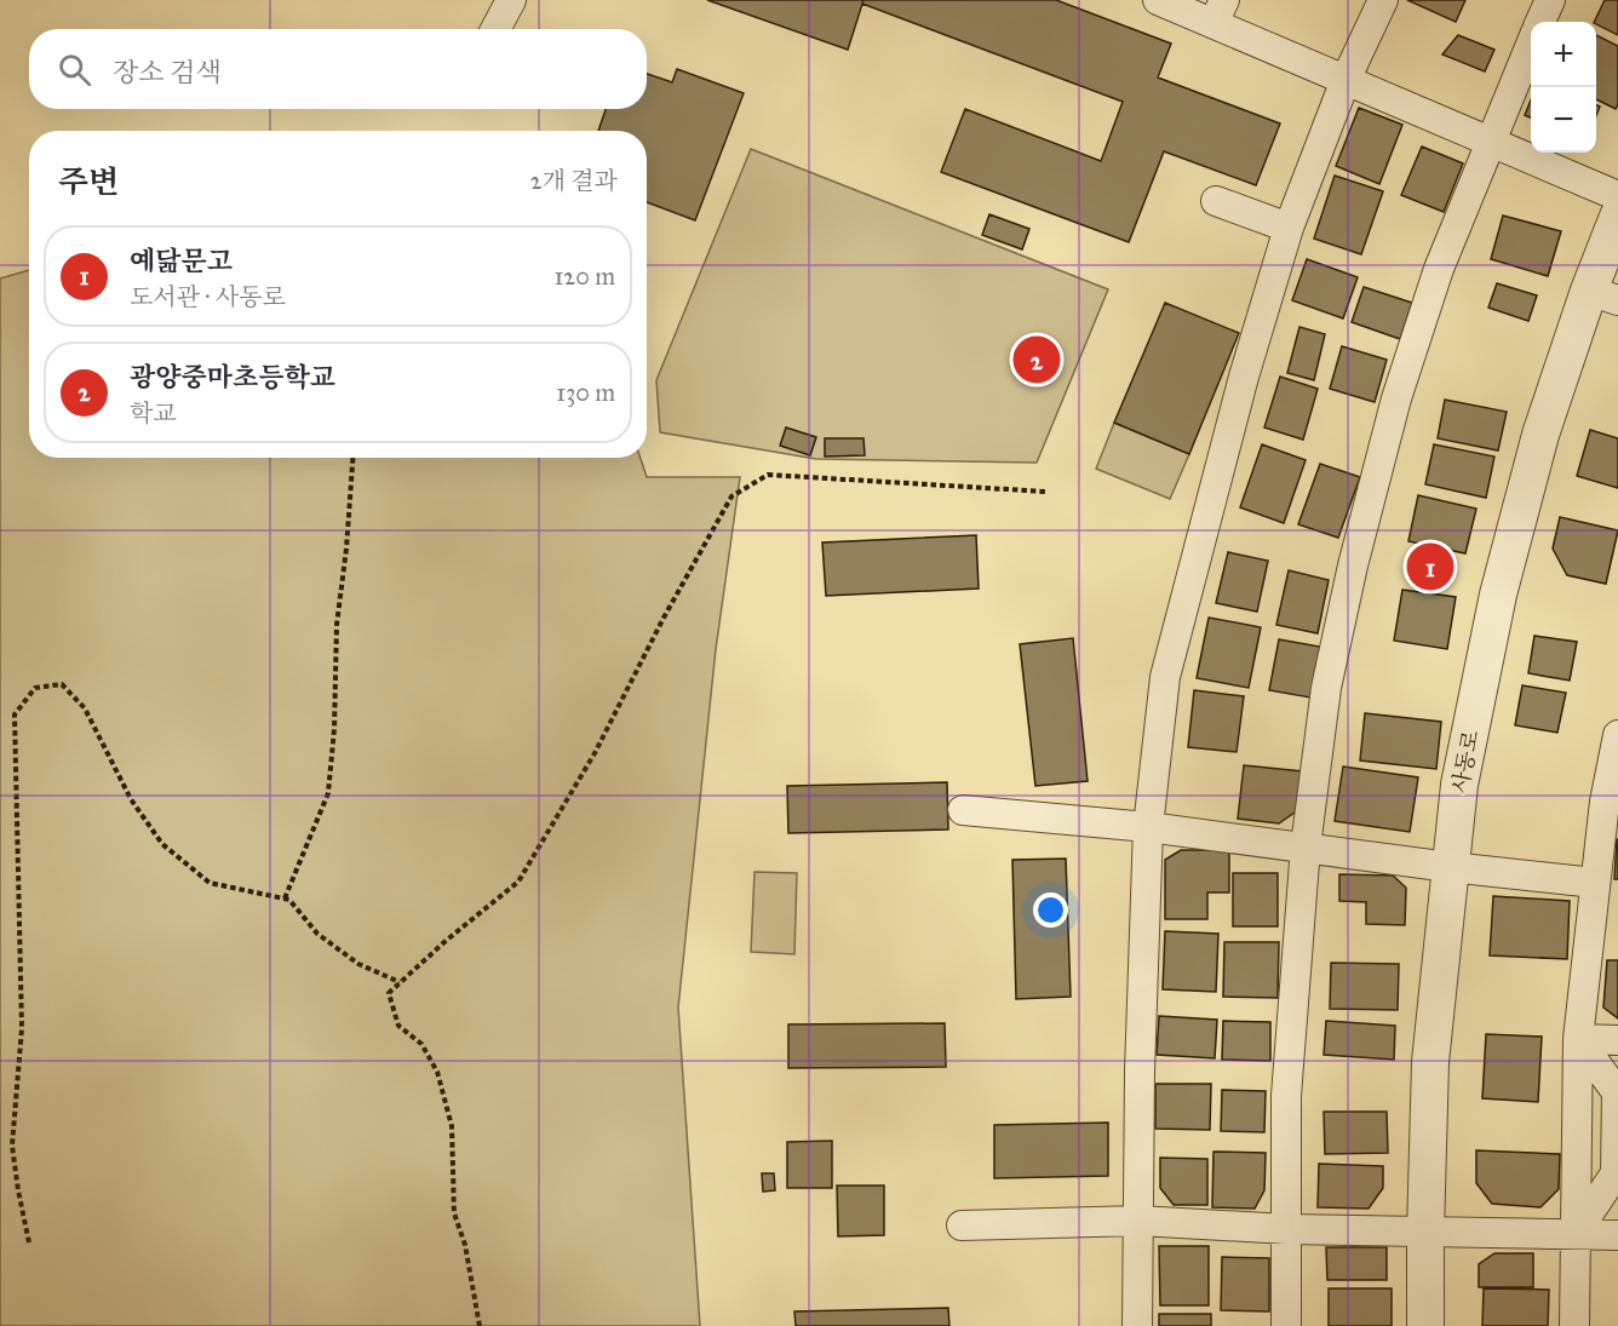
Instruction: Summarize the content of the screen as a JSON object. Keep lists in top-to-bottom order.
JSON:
{
  "streets": {
    "street": ["사동로"]
  },
  "page": {
    "map_buttons": ["+", "−"],
    "search": "장소 검색",
    "heading": ["주변", "2개 결과"],
    "list": [
      {
        "mark": "1",
        "name": "예닮문고",
        "note": "도서관 · 사동로",
        "value": "120 m"
      },
      {
        "mark": "2",
        "name": "광양중마초등학교",
        "note": "학교",
        "value": "130 m"
      }
    ],
    "pins": ["2", "1"]
  }
}
